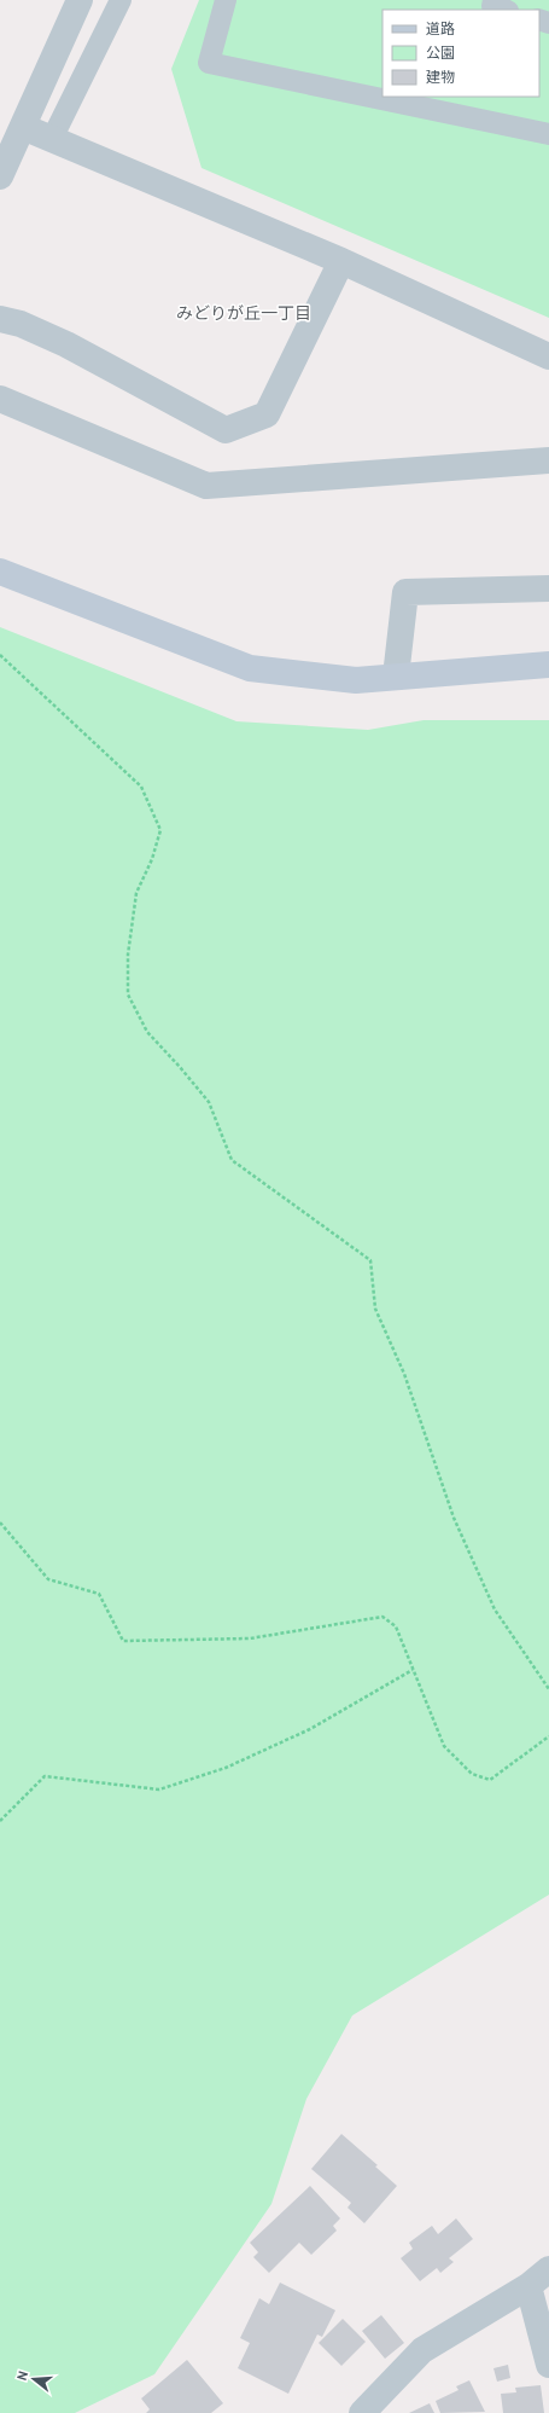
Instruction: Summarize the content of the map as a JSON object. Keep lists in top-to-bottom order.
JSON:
{
  "districts": ["みどりが丘一丁目"],
  "legend": ["道路", "公園", "建物"],
  "north": "left"
}
